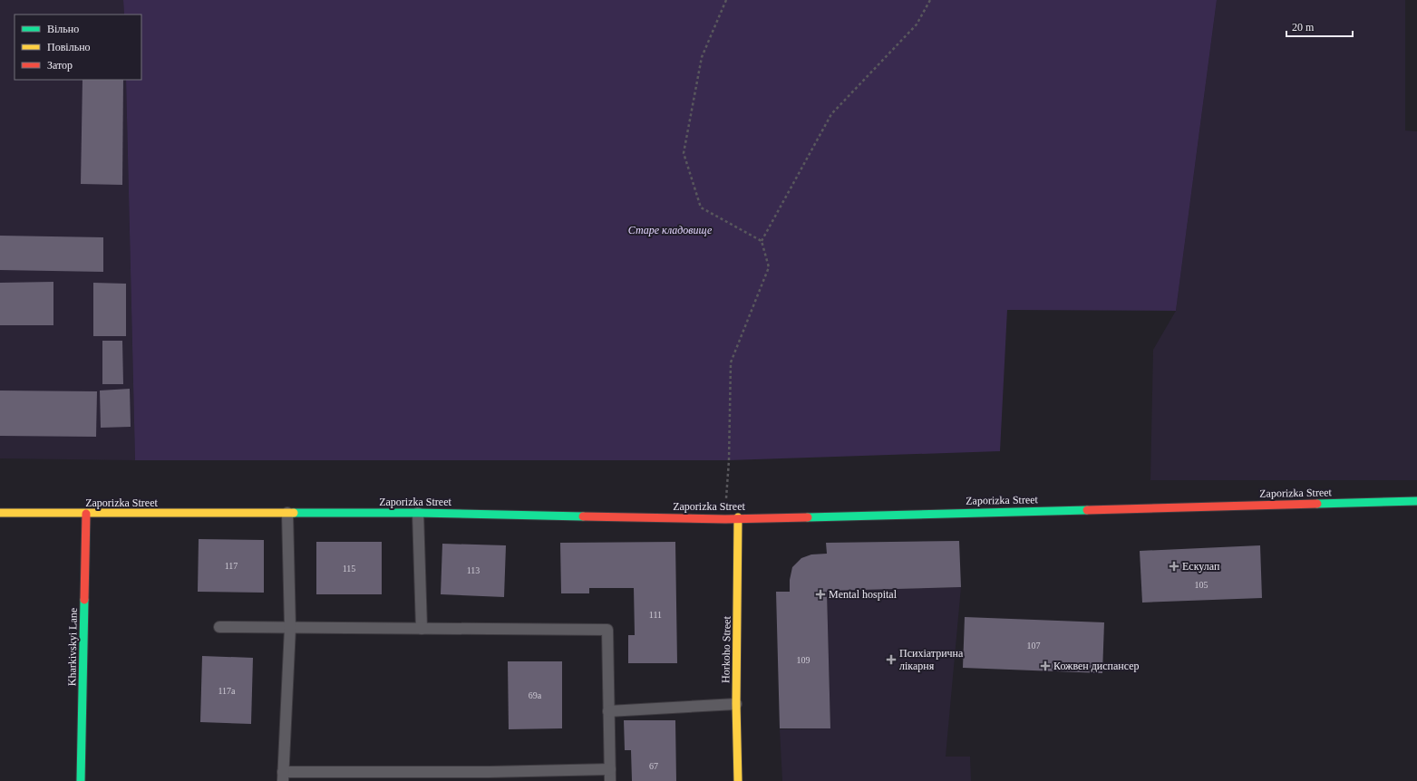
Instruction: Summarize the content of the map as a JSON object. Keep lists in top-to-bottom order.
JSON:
{
  "streets": {
    "street": ["Zaporizka Street", "Kharkivskyi Lane", "Horkoho Street"]
  },
  "crossings": [
    ["Zaporizka Street", "Kharkivskyi Lane"],
    ["Zaporizka Street", "Horkoho Street"]
  ],
  "parks": ["Старе кладовище"],
  "places": {
    "health": [
      "Ескулап",
      "Mental hospital",
      "Психіатрична лікарня",
      "Кожвен диспансер"
    ]
  },
  "house_numbers": [
    "117",
    "115",
    "113",
    "105",
    "111",
    "107",
    "109",
    "117а",
    "69а",
    "67"
  ],
  "legend": ["Вільно", "Повільно", "Затор"],
  "scale_bar": "20 m"
}
